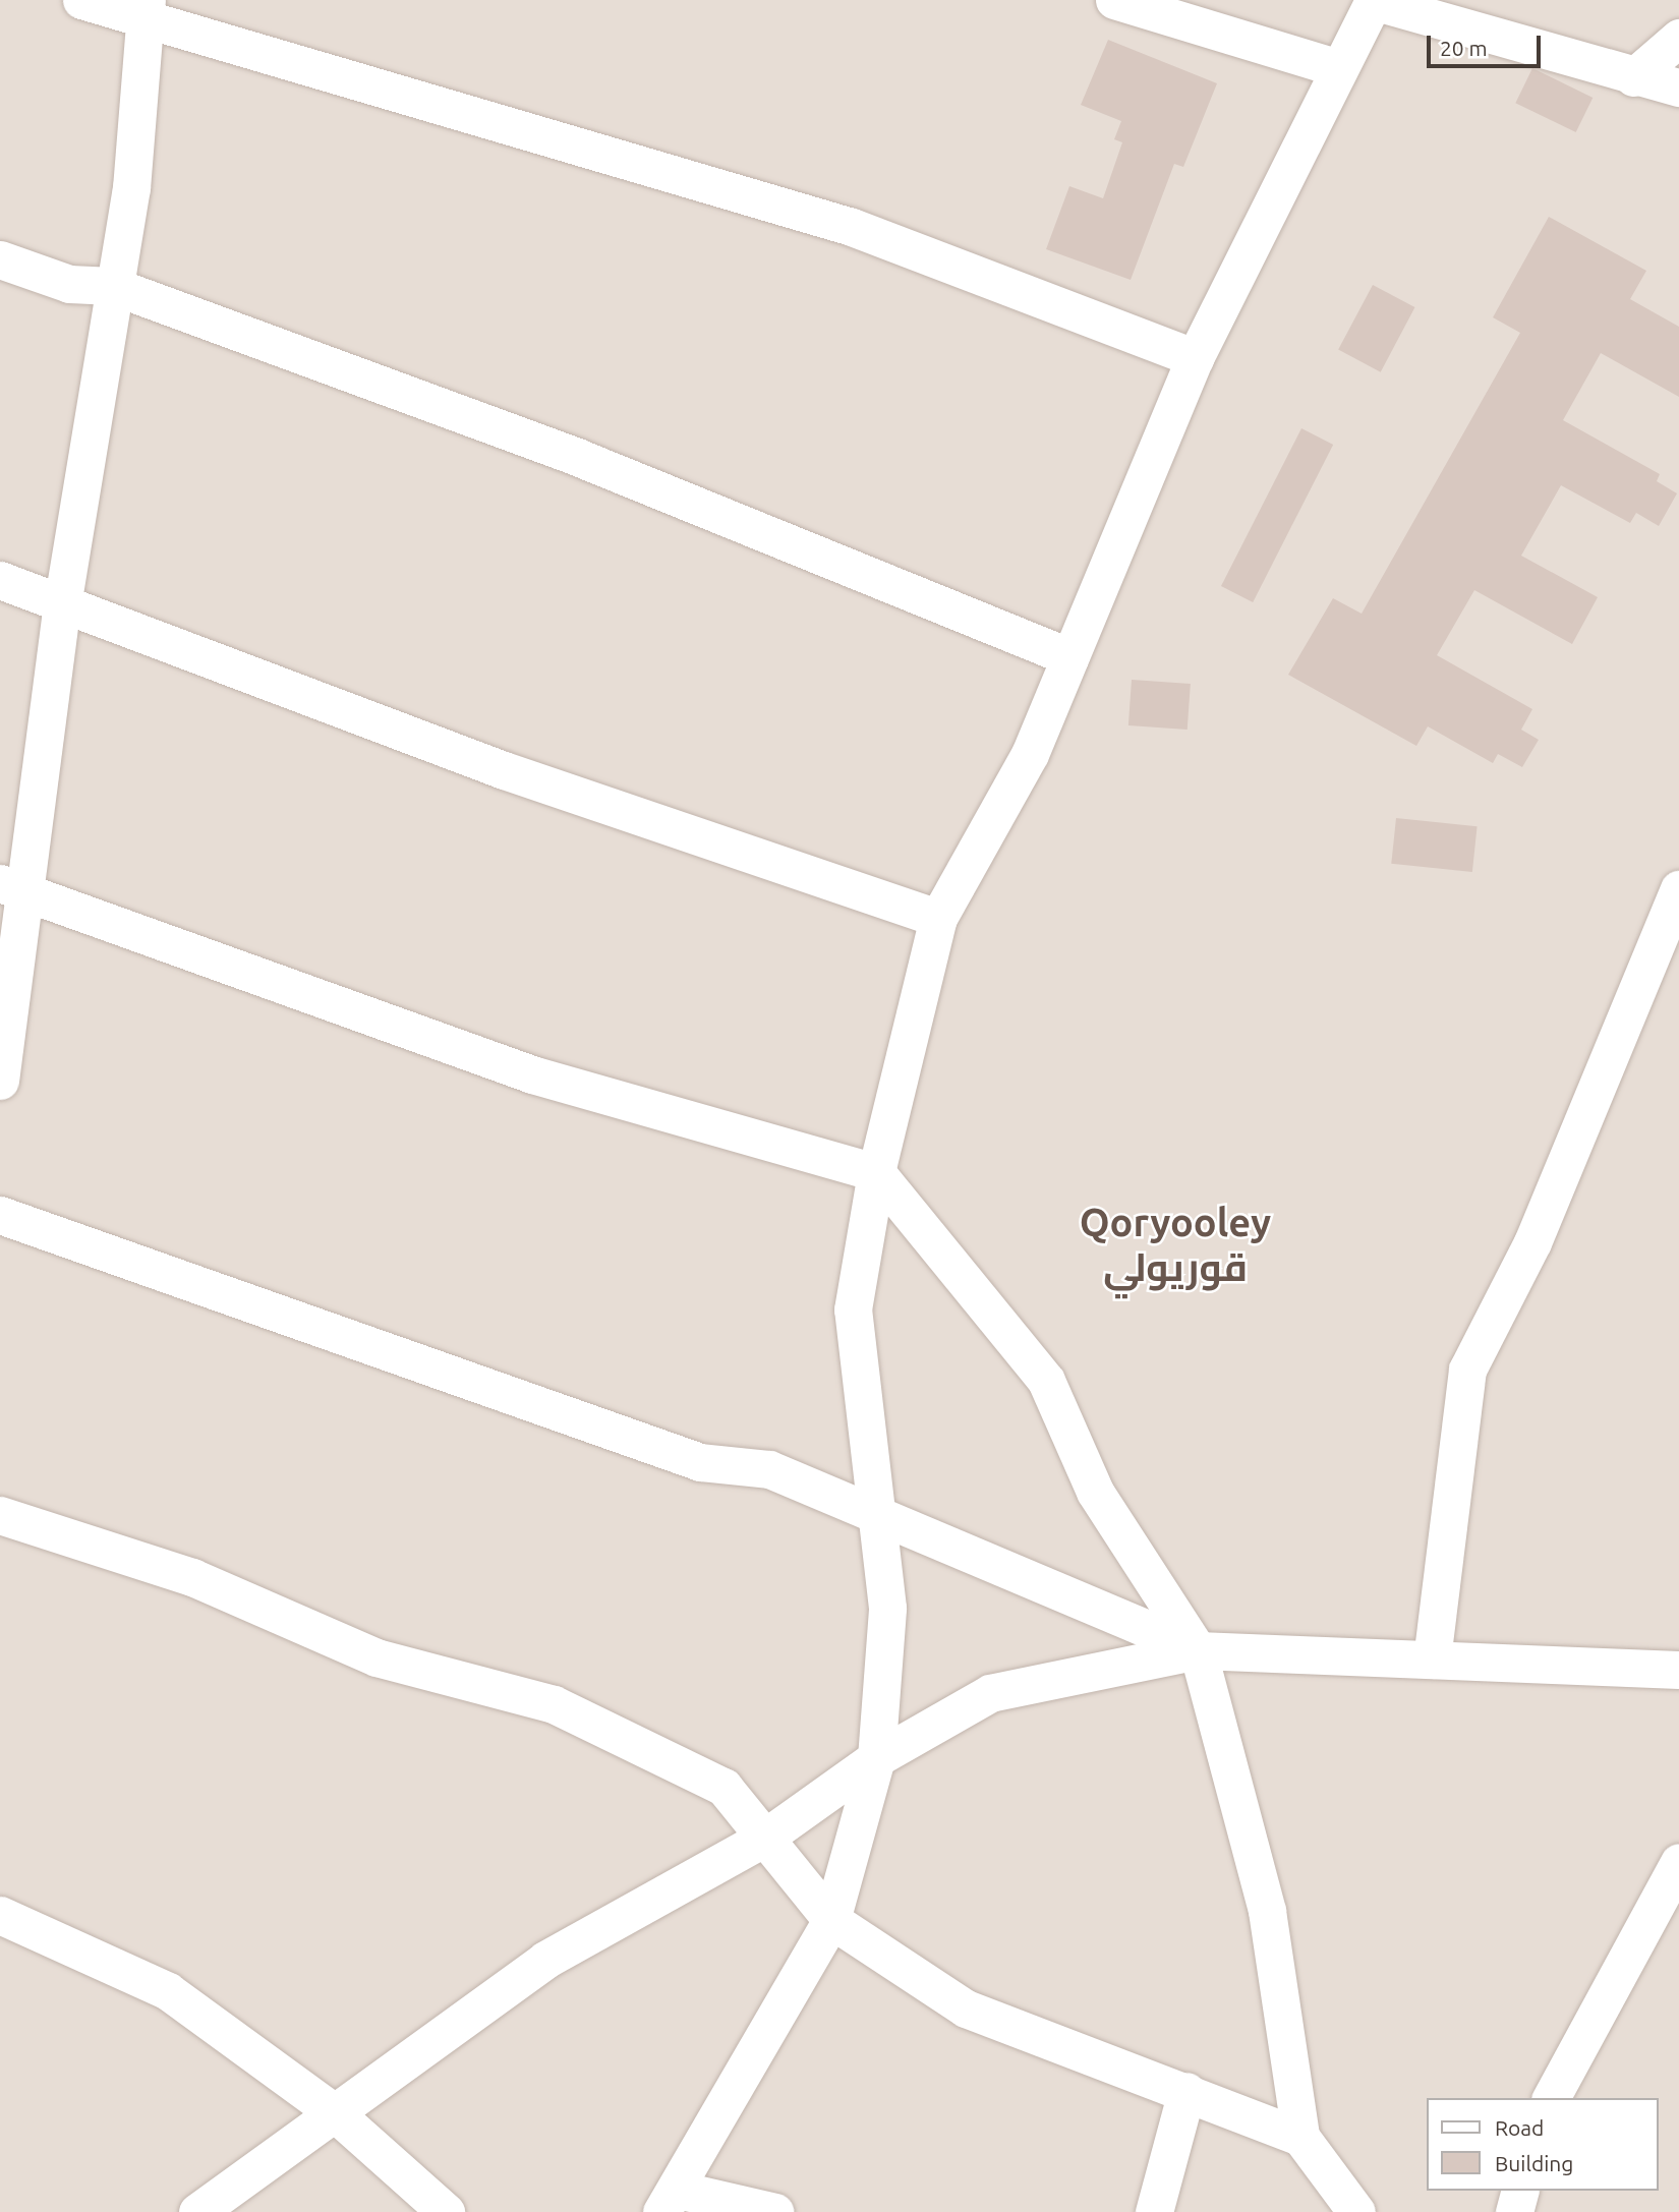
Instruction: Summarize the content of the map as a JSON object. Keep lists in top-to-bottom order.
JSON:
{
  "districts": ["Qoryooley قوريولي"],
  "legend": ["Road", "Building"],
  "scale_bar": "20 m"
}
